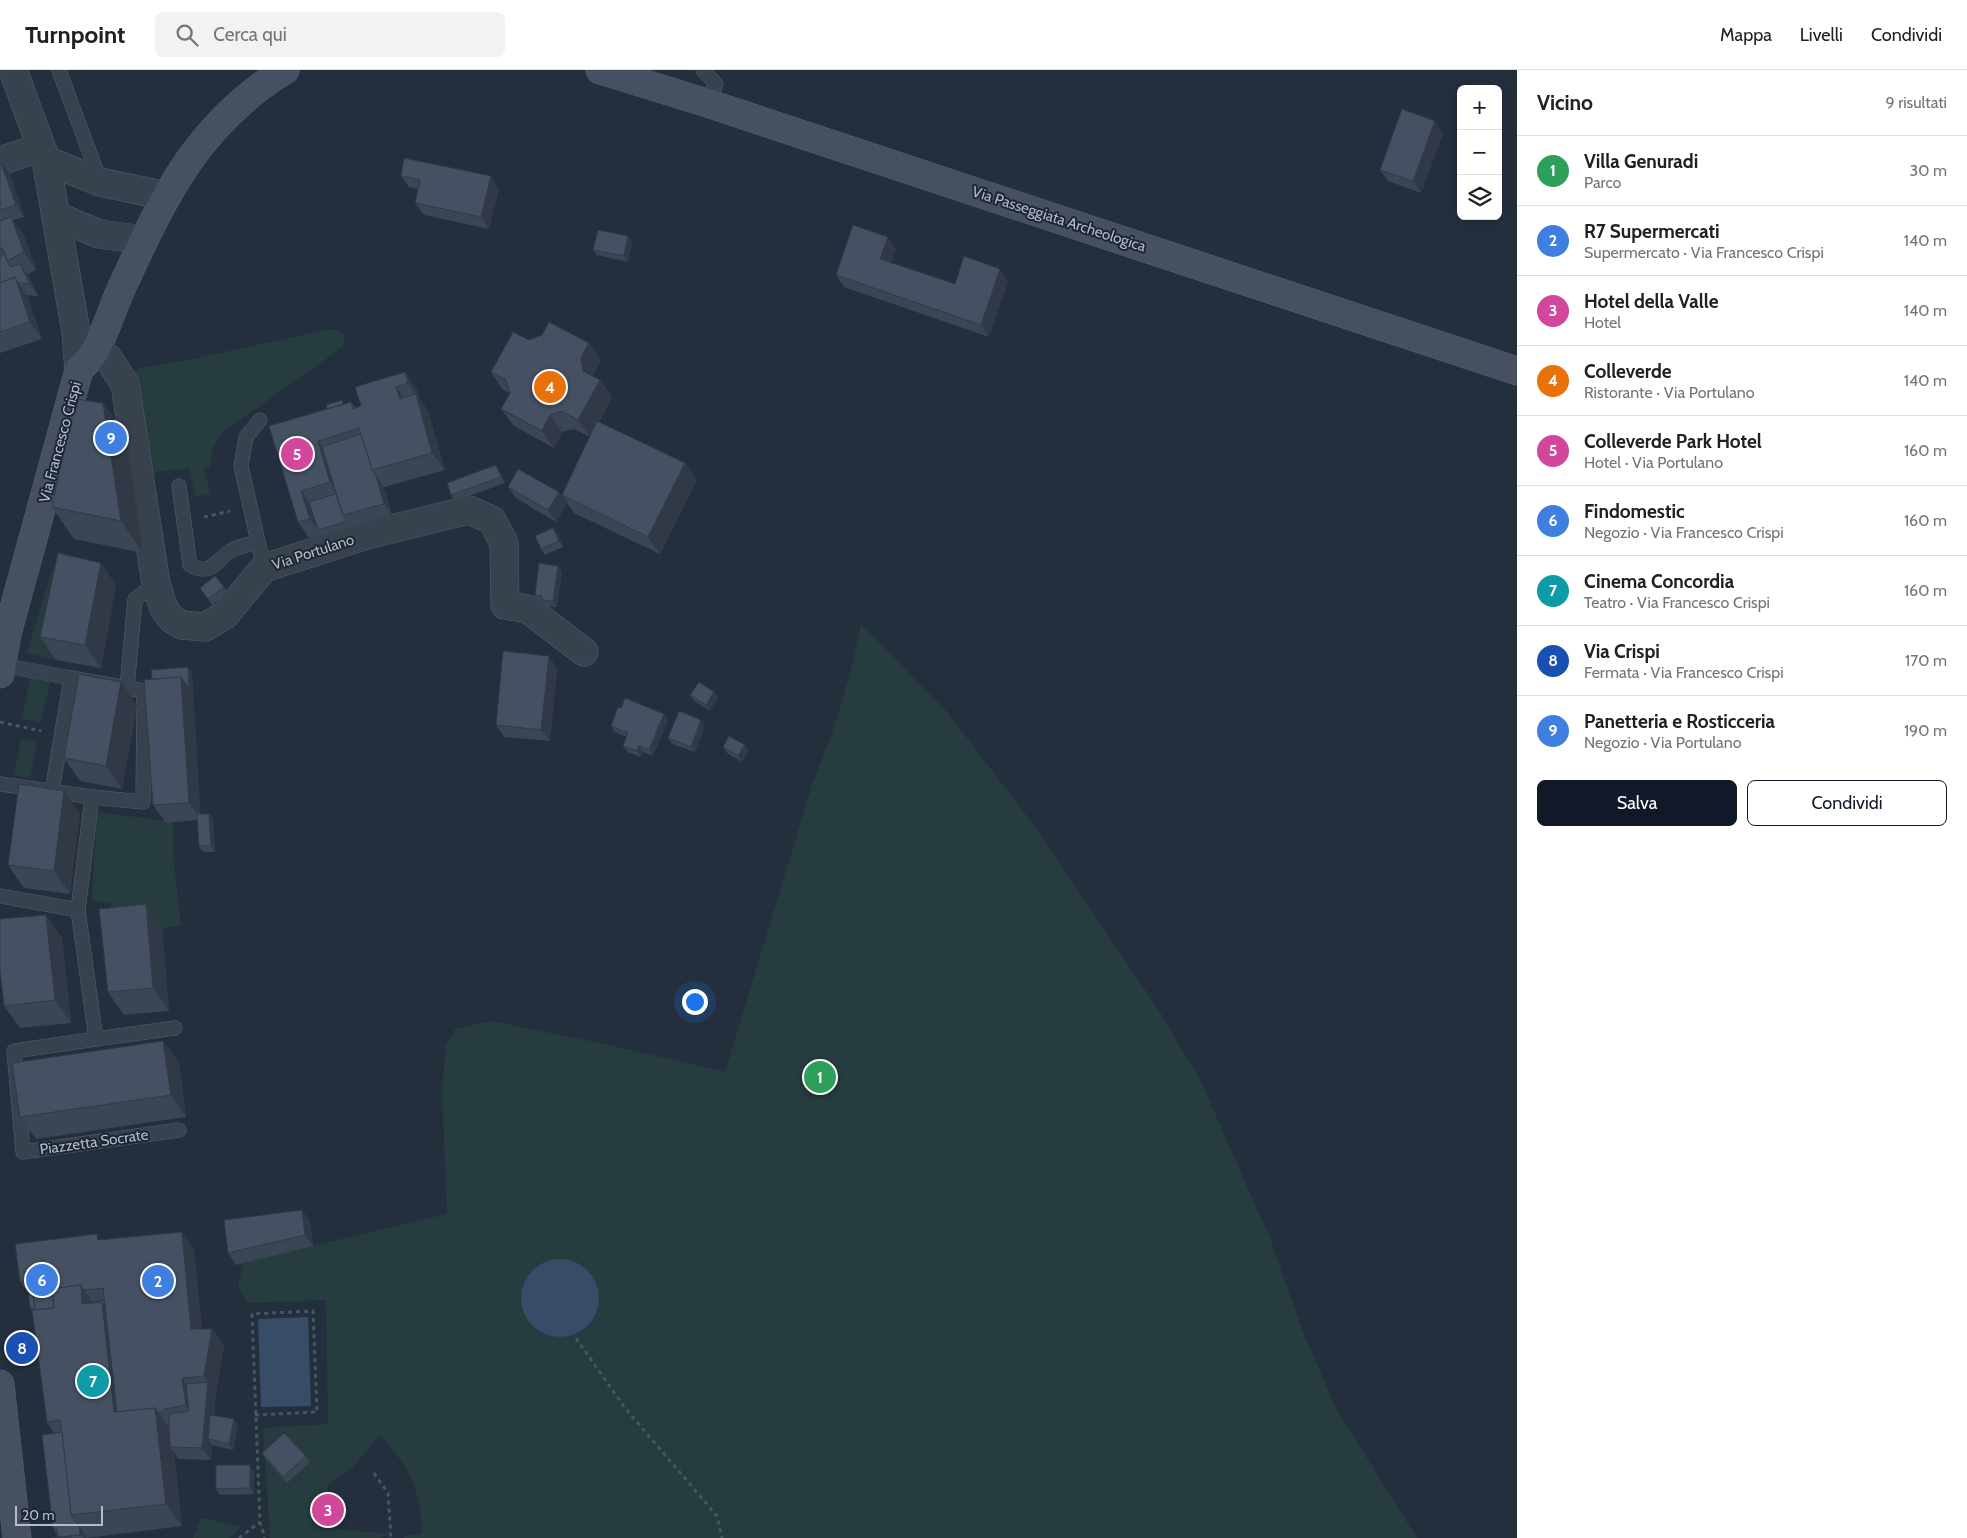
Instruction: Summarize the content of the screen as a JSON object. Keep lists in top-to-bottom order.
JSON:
{
  "streets": {
    "main road": ["Via Passeggiata Archeologica", "Via Francesco Crispi"],
    "street": ["Via Portulano"],
    "lane": ["Piazzetta Socrate"]
  },
  "crossings": [
    ["Via Francesco Crispi", "Via Portulano"]
  ],
  "scale_bar": "20 m",
  "page": {
    "header": "Turnpoint",
    "search": "Cerca qui",
    "nav": ["Mappa", "Livelli", "Condividi"],
    "heading": ["Vicino", "9 risultati"],
    "map_buttons": ["+", "−"],
    "list": [
      {
        "mark": "1",
        "name": "Villa Genuradi",
        "note": "Parco",
        "value": "30 m"
      },
      {
        "mark": "2",
        "name": "R7 Supermercati",
        "note": "Supermercato · Via Francesco Crispi",
        "value": "140 m"
      },
      {
        "mark": "3",
        "name": "Hotel della Valle",
        "note": "Hotel",
        "value": "140 m"
      },
      {
        "mark": "4",
        "name": "Colleverde",
        "note": "Ristorante · Via Portulano",
        "value": "140 m"
      },
      {
        "mark": "5",
        "name": "Colleverde Park Hotel",
        "note": "Hotel · Via Portulano",
        "value": "160 m"
      },
      {
        "mark": "6",
        "name": "Findomestic",
        "note": "Negozio · Via Francesco Crispi",
        "value": "160 m"
      },
      {
        "mark": "7",
        "name": "Cinema Concordia",
        "note": "Teatro · Via Francesco Crispi",
        "value": "160 m"
      },
      {
        "mark": "8",
        "name": "Via Crispi",
        "note": "Fermata · Via Francesco Crispi",
        "value": "170 m"
      },
      {
        "mark": "9",
        "name": "Panetteria e Rosticceria",
        "note": "Negozio · Via Portulano",
        "value": "190 m"
      }
    ],
    "pins": [
      "4",
      "9",
      "5",
      "1",
      "6",
      "2",
      "8",
      "7",
      "3"
    ],
    "buttons": ["Salva", "Condividi"],
    "scale": "20 m"
  }
}
